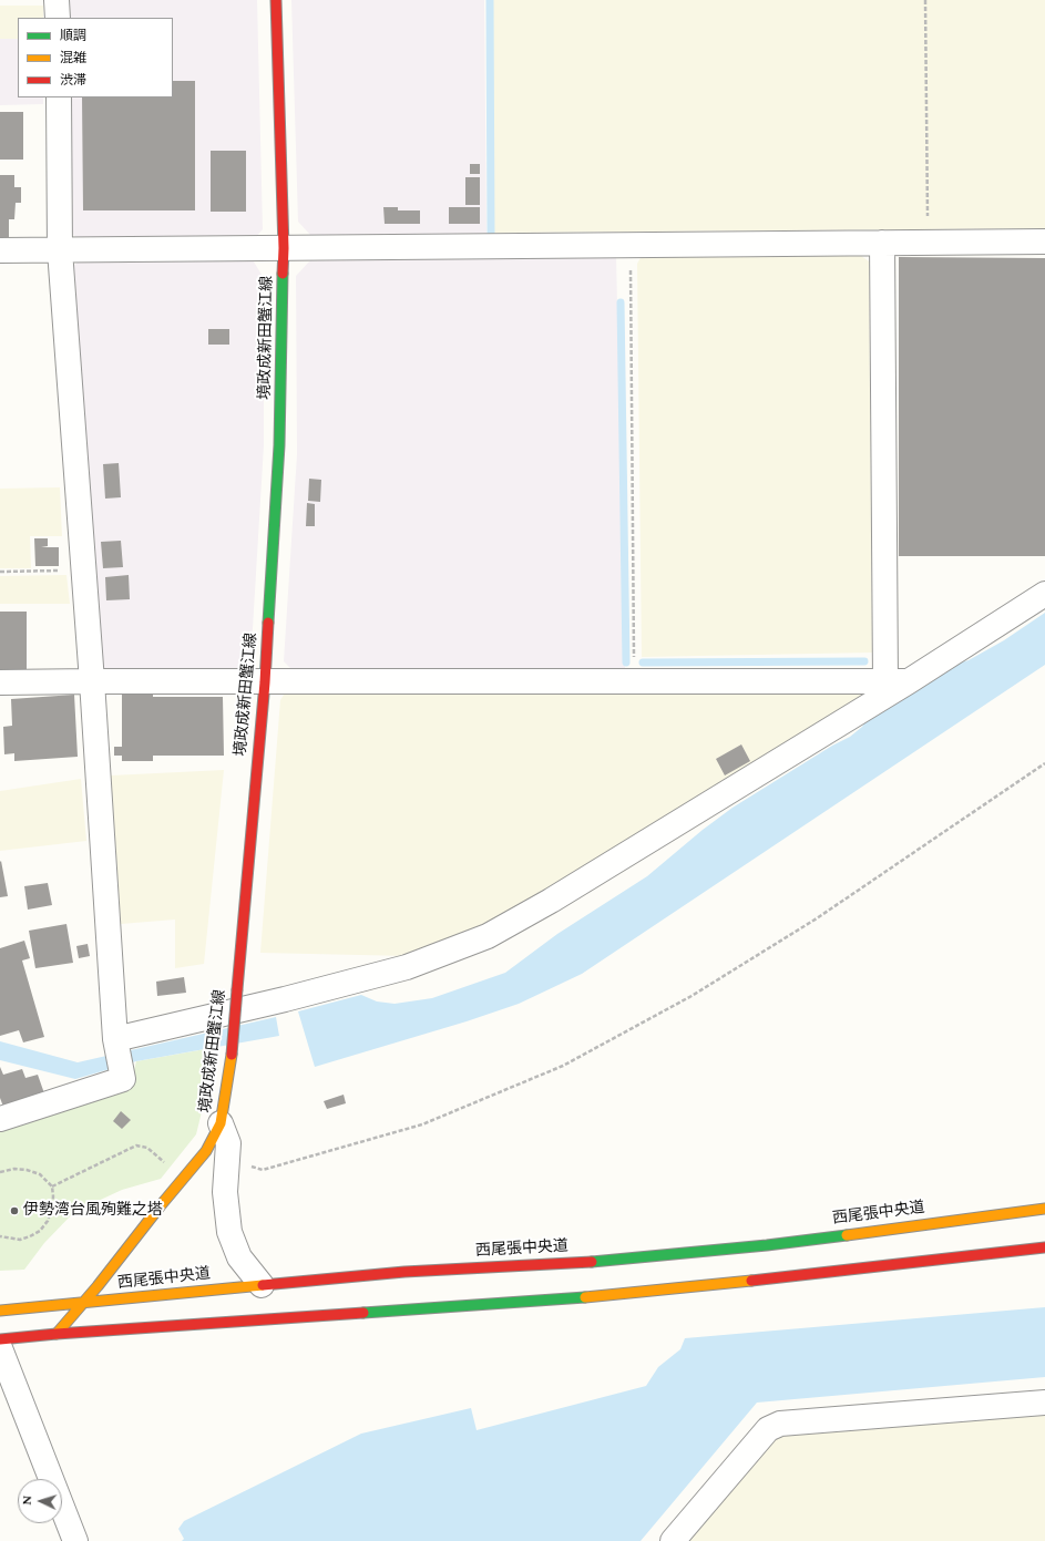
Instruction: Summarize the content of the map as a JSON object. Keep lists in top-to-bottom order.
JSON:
{
  "streets": {
    "main road": ["境政成新田蟹江線", "西尾張中央道"]
  },
  "crossings": [
    ["境政成新田蟹江線", "西尾張中央道"]
  ],
  "places": ["伊勢湾台風殉難之塔"],
  "legend": ["順調", "混雑", "渋滞"],
  "north": "left"
}
